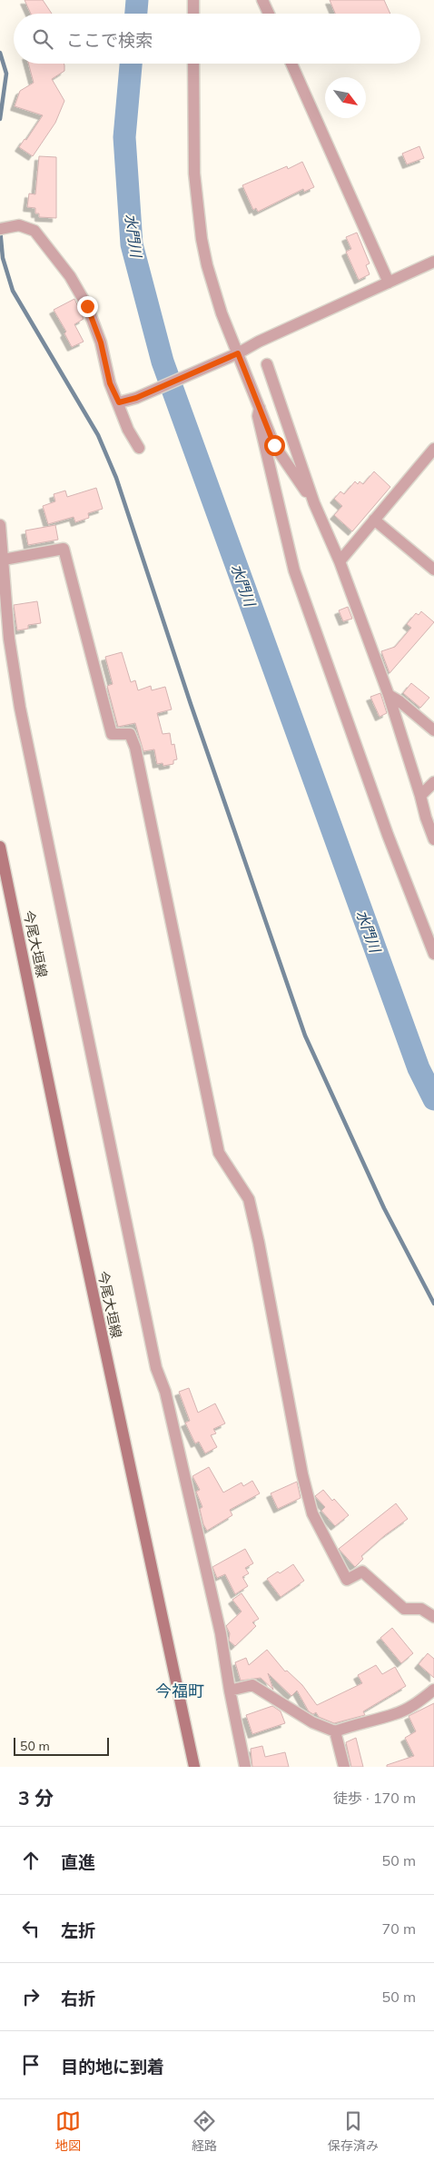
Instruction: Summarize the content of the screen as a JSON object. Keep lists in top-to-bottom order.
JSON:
{
  "streets": {
    "main road": ["今尾大垣線"]
  },
  "districts": ["今福町"],
  "water": ["水門川"],
  "scale_bar": "50 m",
  "north": "bottom right",
  "page": {
    "search": "ここで検索",
    "scale": "50 m",
    "heading": ["3 分", "徒歩 · 170 m"],
    "list": [
      ["直進", "50 m"],
      ["左折", "70 m"],
      ["右折", "50 m"],
      "目的地に到着"
    ],
    "nav": ["地図", "経路", "保存済み"]
  }
}
